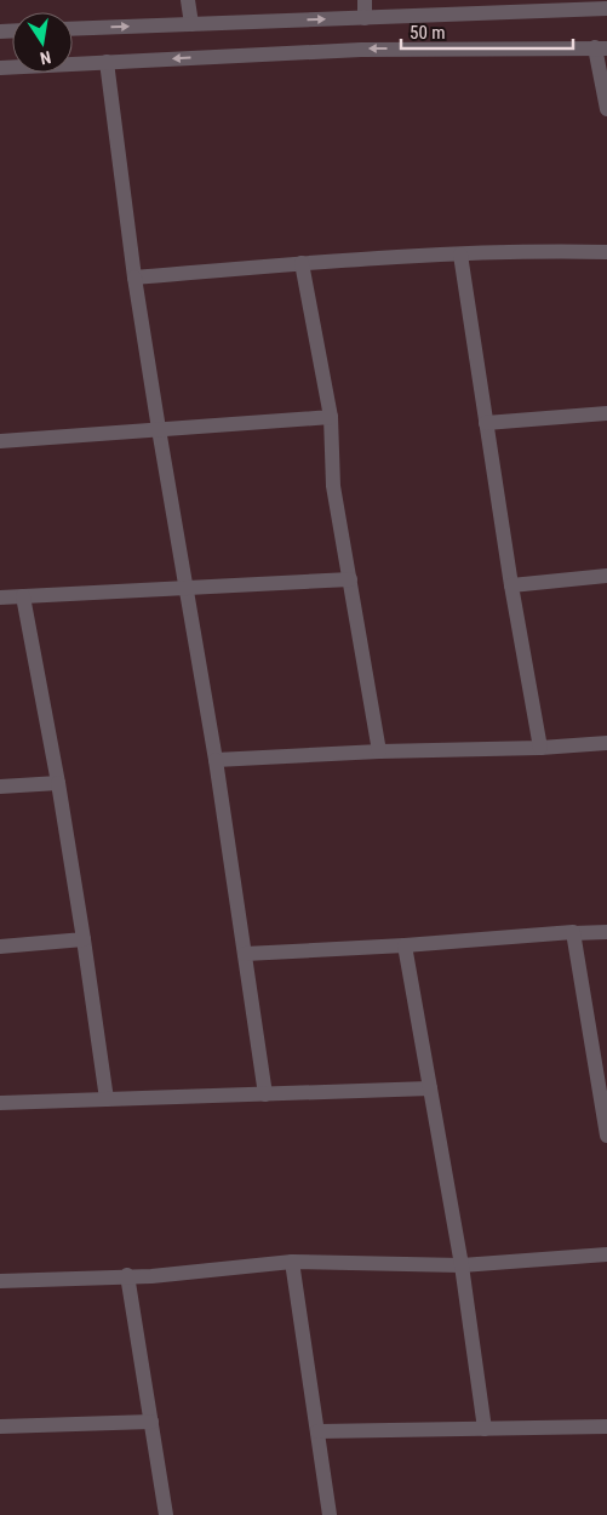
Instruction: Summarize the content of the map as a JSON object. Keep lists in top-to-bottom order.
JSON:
{
  "scale_bar": "50 m",
  "north": "bottom"
}
